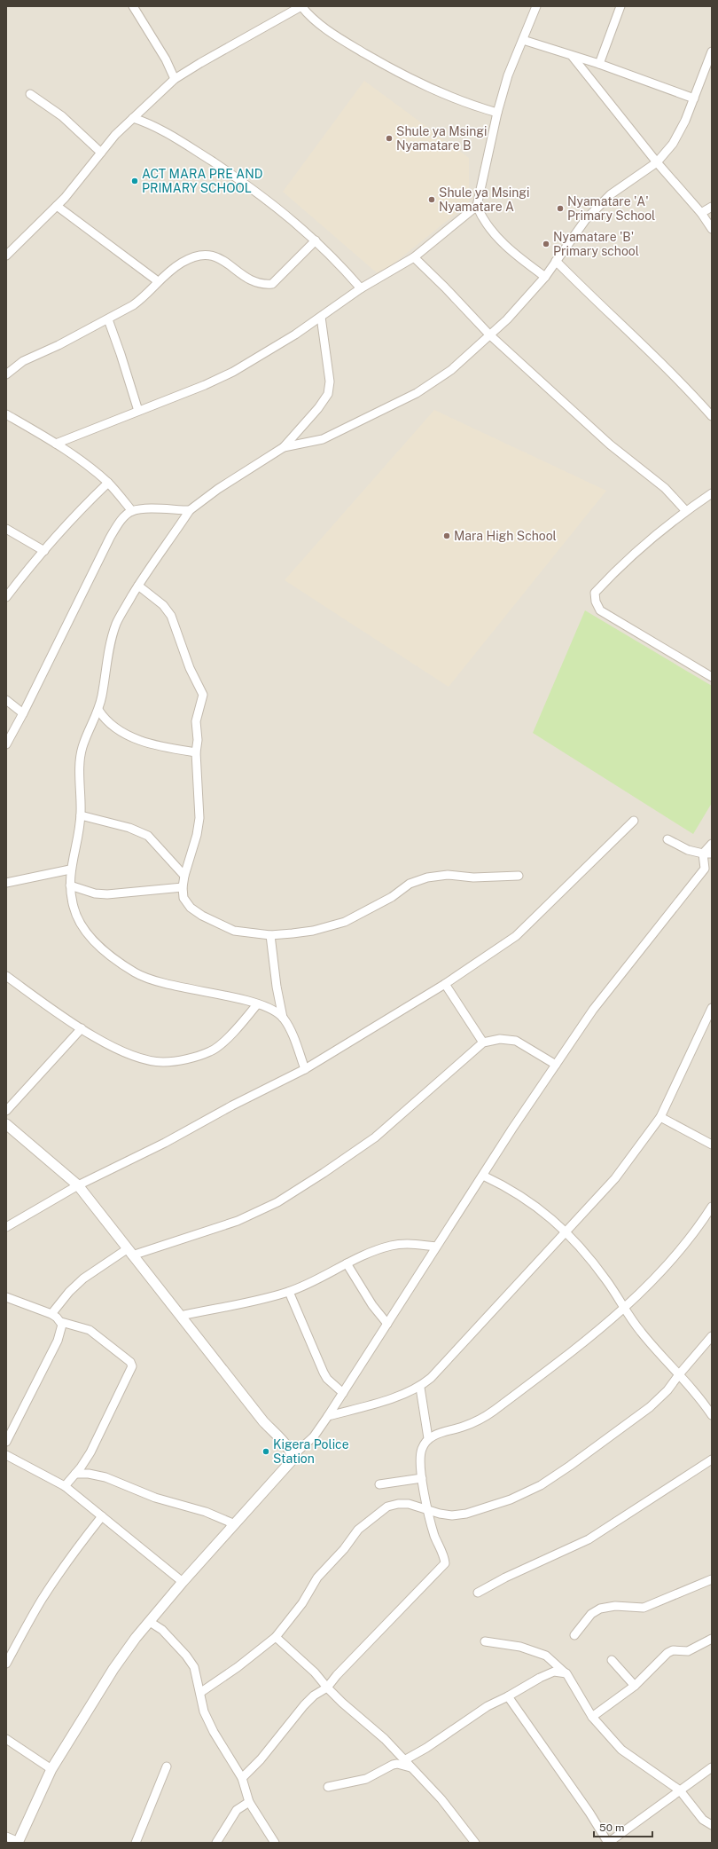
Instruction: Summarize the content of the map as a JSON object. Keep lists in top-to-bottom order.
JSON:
{
  "places": [
    "Shule ya Msingi Nyamatare B",
    "ACT MARA PRE AND PRIMARY SCHOOL",
    "Shule ya Msingi Nyamatare A",
    "Nyamatare 'A' Primary School",
    "Nyamatare 'B' Primary school",
    "Mara High School",
    "Kigera Police Station"
  ],
  "scale_bar": "50 m"
}
